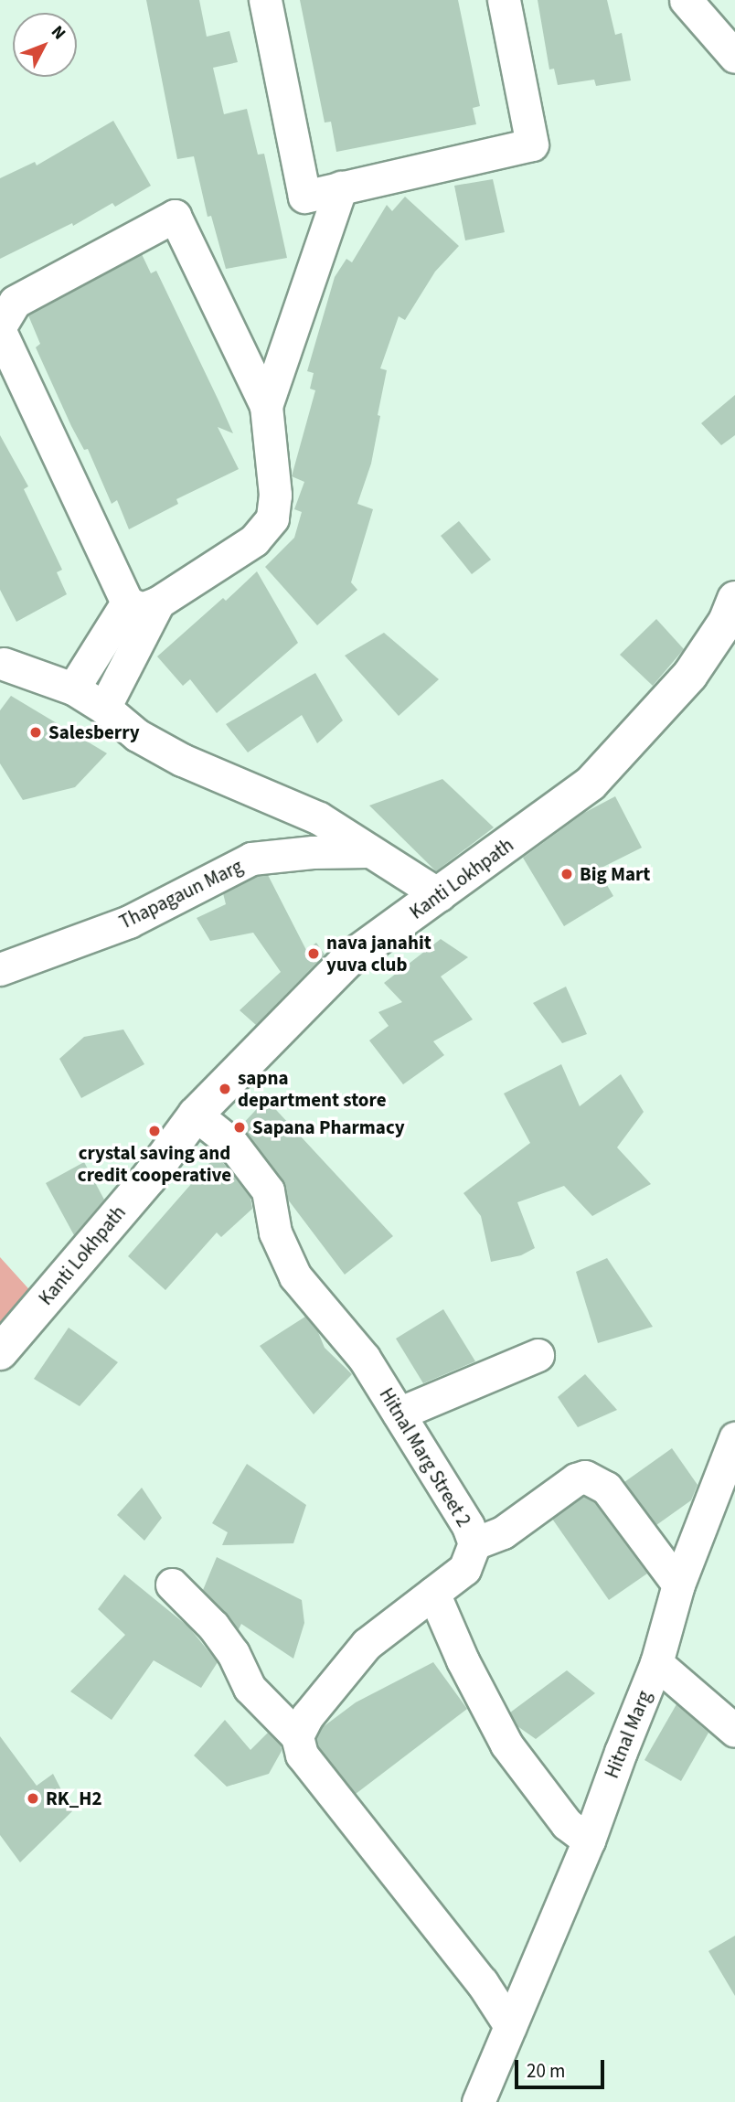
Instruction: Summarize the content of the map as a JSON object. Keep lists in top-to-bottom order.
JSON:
{
  "streets": {
    "main road": ["Kanti Lokhpath"],
    "street": ["Thapagaun Marg", "Hitnal Marg Street 2", "Hitnal Marg"]
  },
  "crossings": [
    ["Kanti Lokhpath", "Hitnal Marg Street 2"]
  ],
  "places": [
    "Salesberry",
    "Big Mart",
    "nava janahit yuva club",
    "sapna department store",
    "Sapana Pharmacy",
    "crystal saving and credit cooperative",
    "RK_H2"
  ],
  "scale_bar": "20 m",
  "north": "top right"
}
